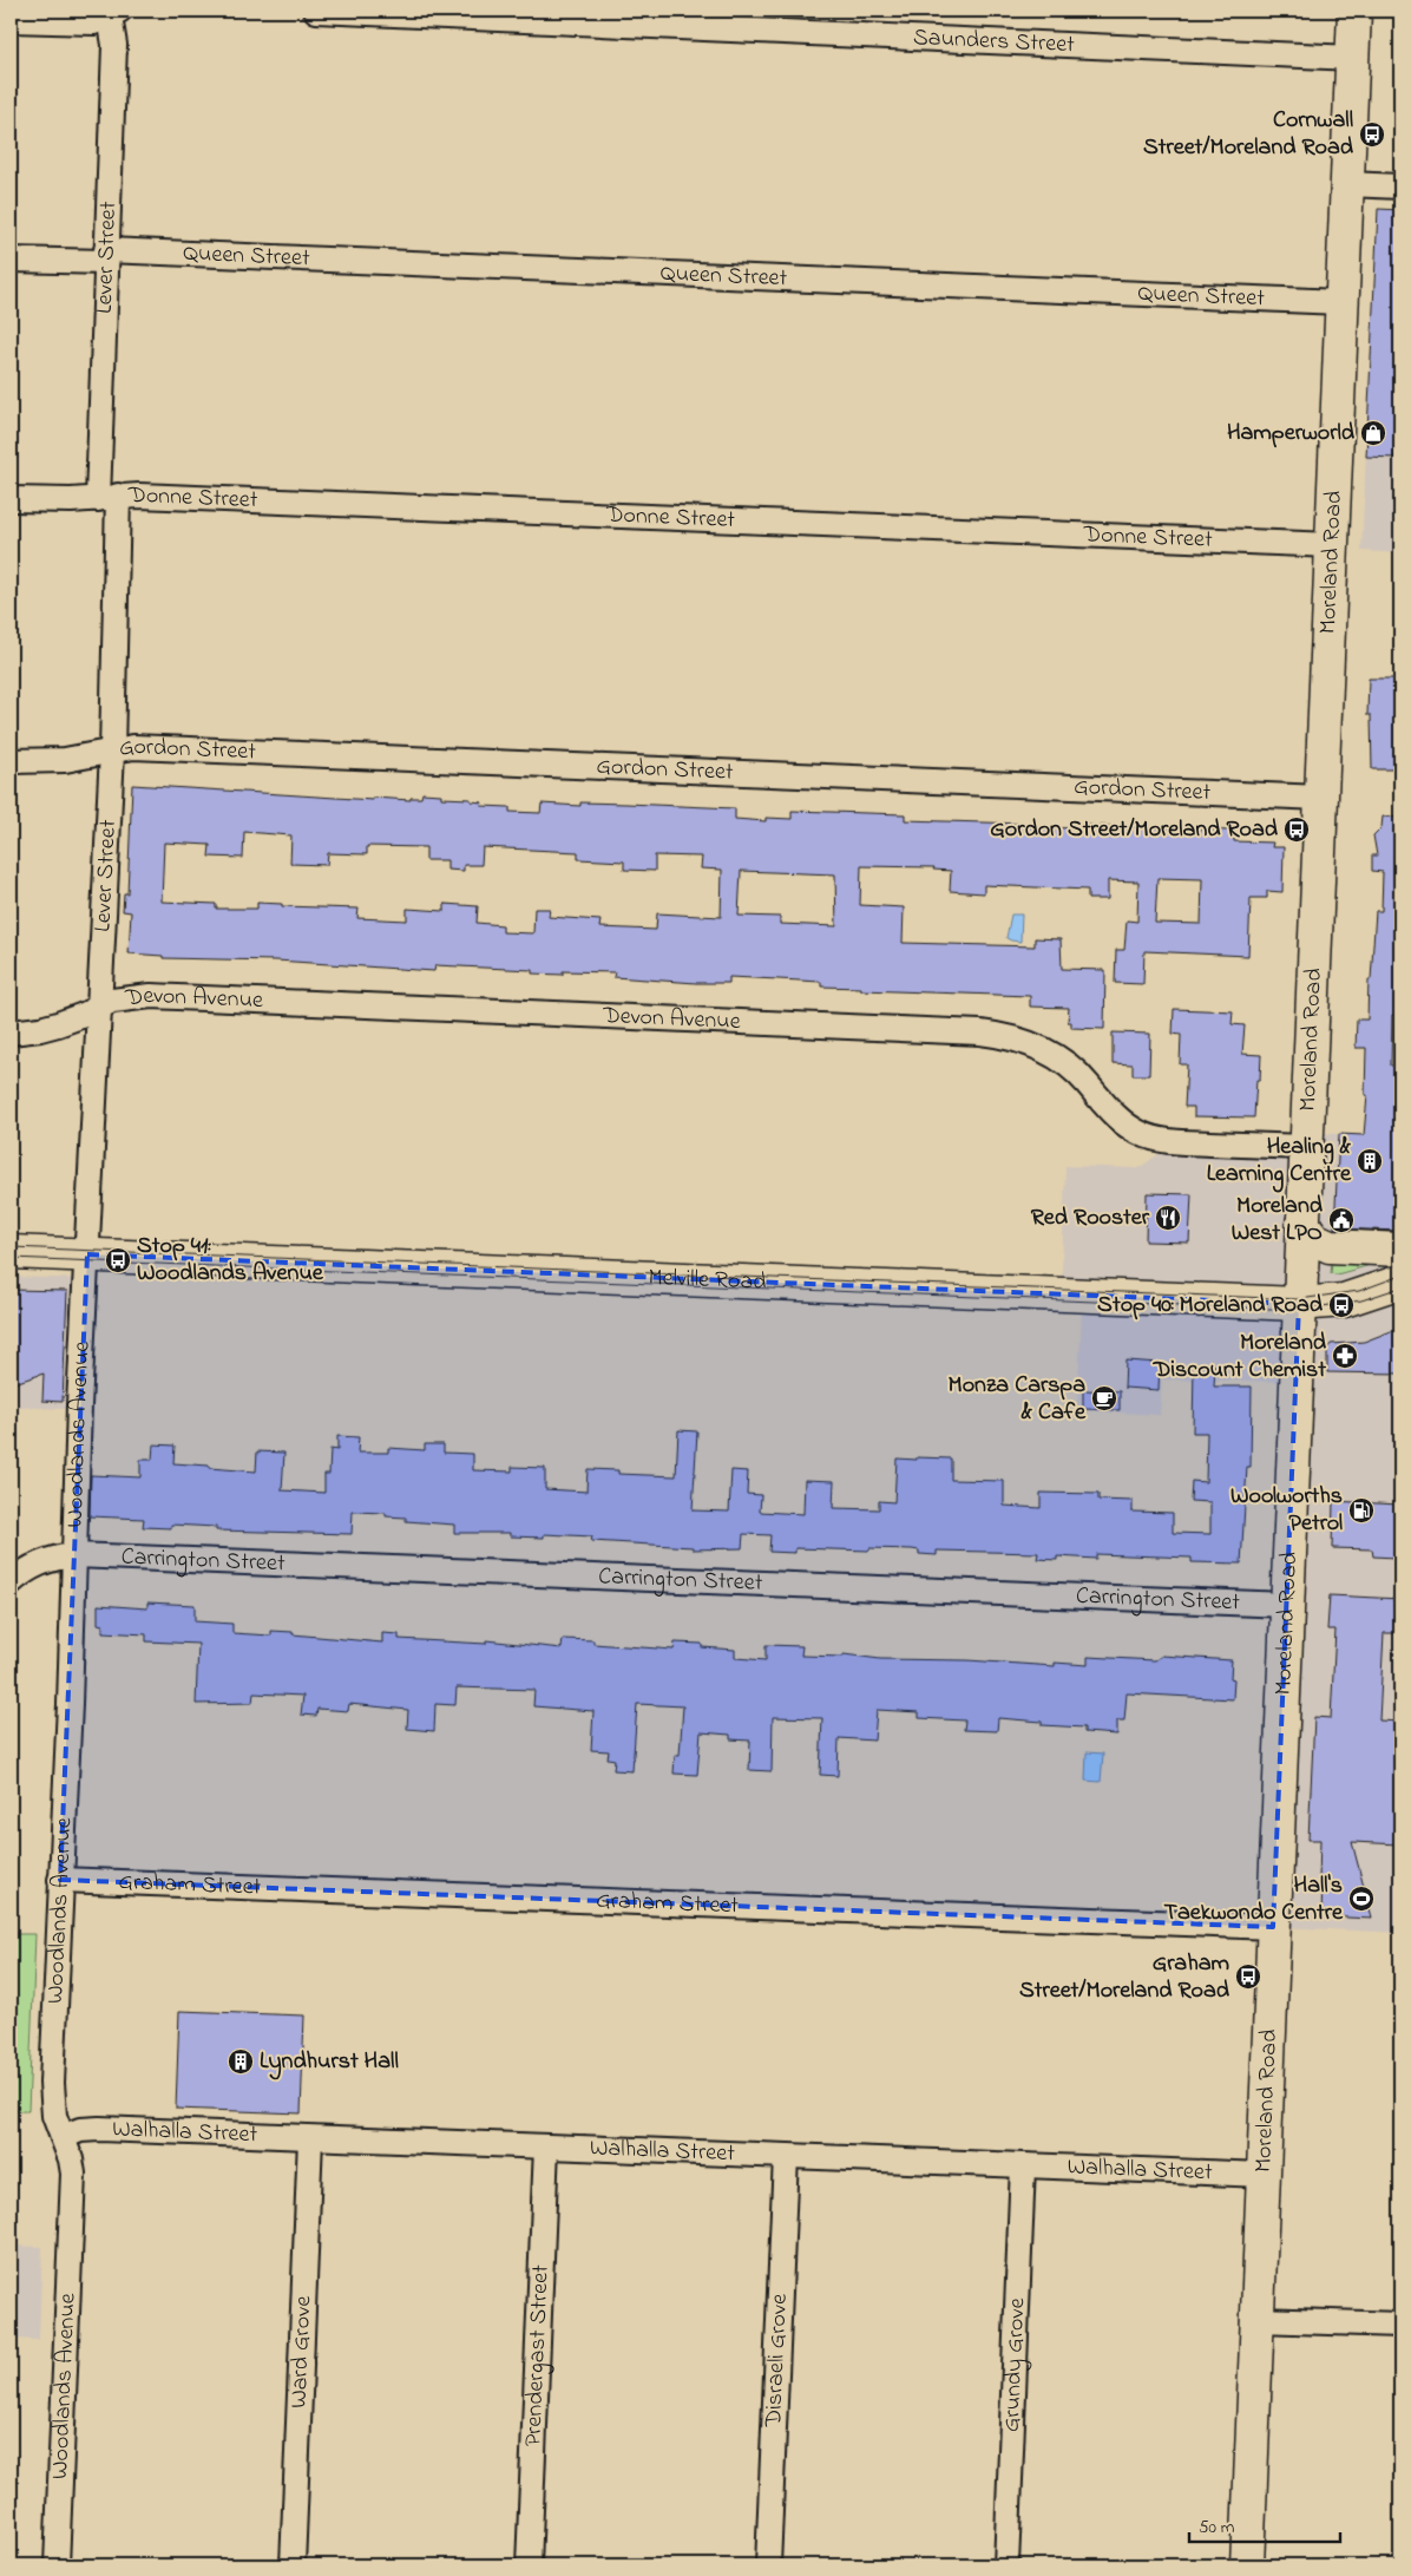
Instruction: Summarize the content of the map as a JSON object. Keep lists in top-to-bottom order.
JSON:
{
  "streets": {
    "main road": ["Moreland Road", "Melville Road"],
    "street": [
      "Saunders Street",
      "Queen Street",
      "Lever Street",
      "Donne Street",
      "Gordon Street",
      "Devon Avenue",
      "Woodlands Avenue",
      "Carrington Street",
      "Graham Street",
      "Walhalla Street",
      "Ward Grove",
      "Prendergast Street",
      "Disraeli Grove",
      "Grundy Grove"
    ]
  },
  "crossings": [
    ["Saunders Street", "Moreland Road"],
    ["Queen Street", "Lever Street"],
    ["Queen Street", "Moreland Road"],
    ["Lever Street", "Donne Street"],
    ["Lever Street", "Gordon Street"],
    ["Lever Street", "Devon Avenue"],
    ["Lever Street", "Melville Road"],
    ["Lever Street", "Woodlands Avenue"],
    ["Donne Street", "Moreland Road"],
    ["Moreland Road", "Gordon Street"],
    ["Moreland Road", "Devon Avenue"],
    ["Moreland Road", "Melville Road"],
    ["Moreland Road", "Carrington Street"],
    ["Moreland Road", "Graham Street"],
    ["Moreland Road", "Walhalla Street"],
    ["Melville Road", "Woodlands Avenue"],
    ["Woodlands Avenue", "Carrington Street"],
    ["Woodlands Avenue", "Graham Street"],
    ["Woodlands Avenue", "Walhalla Street"],
    ["Walhalla Street", "Ward Grove"],
    ["Walhalla Street", "Prendergast Street"],
    ["Walhalla Street", "Disraeli Grove"],
    ["Walhalla Street", "Grundy Grove"]
  ],
  "places": {
    "bus stop": [
      "Cornwall Street/Moreland Road",
      "Gordon Street/Moreland Road",
      "Stop 41: Woodlands Avenue",
      "Stop 40: Moreland Road",
      "Graham Street/Moreland Road"
    ],
    "shop": ["Hamperworld"],
    "building": ["Healing & Learning Centre", "Lyndhurst Hall"],
    "restaurant": ["Red Rooster"],
    "public building": ["Moreland West LPO"],
    "pharmacy": ["Moreland Discount Chemist"],
    "cafe": ["Monza Carspa & Cafe"],
    "fuel station": ["Woolworths Petrol"],
    "sports": ["Hall's Taekwondo Centre"]
  },
  "scale_bar": "50 m"
}
